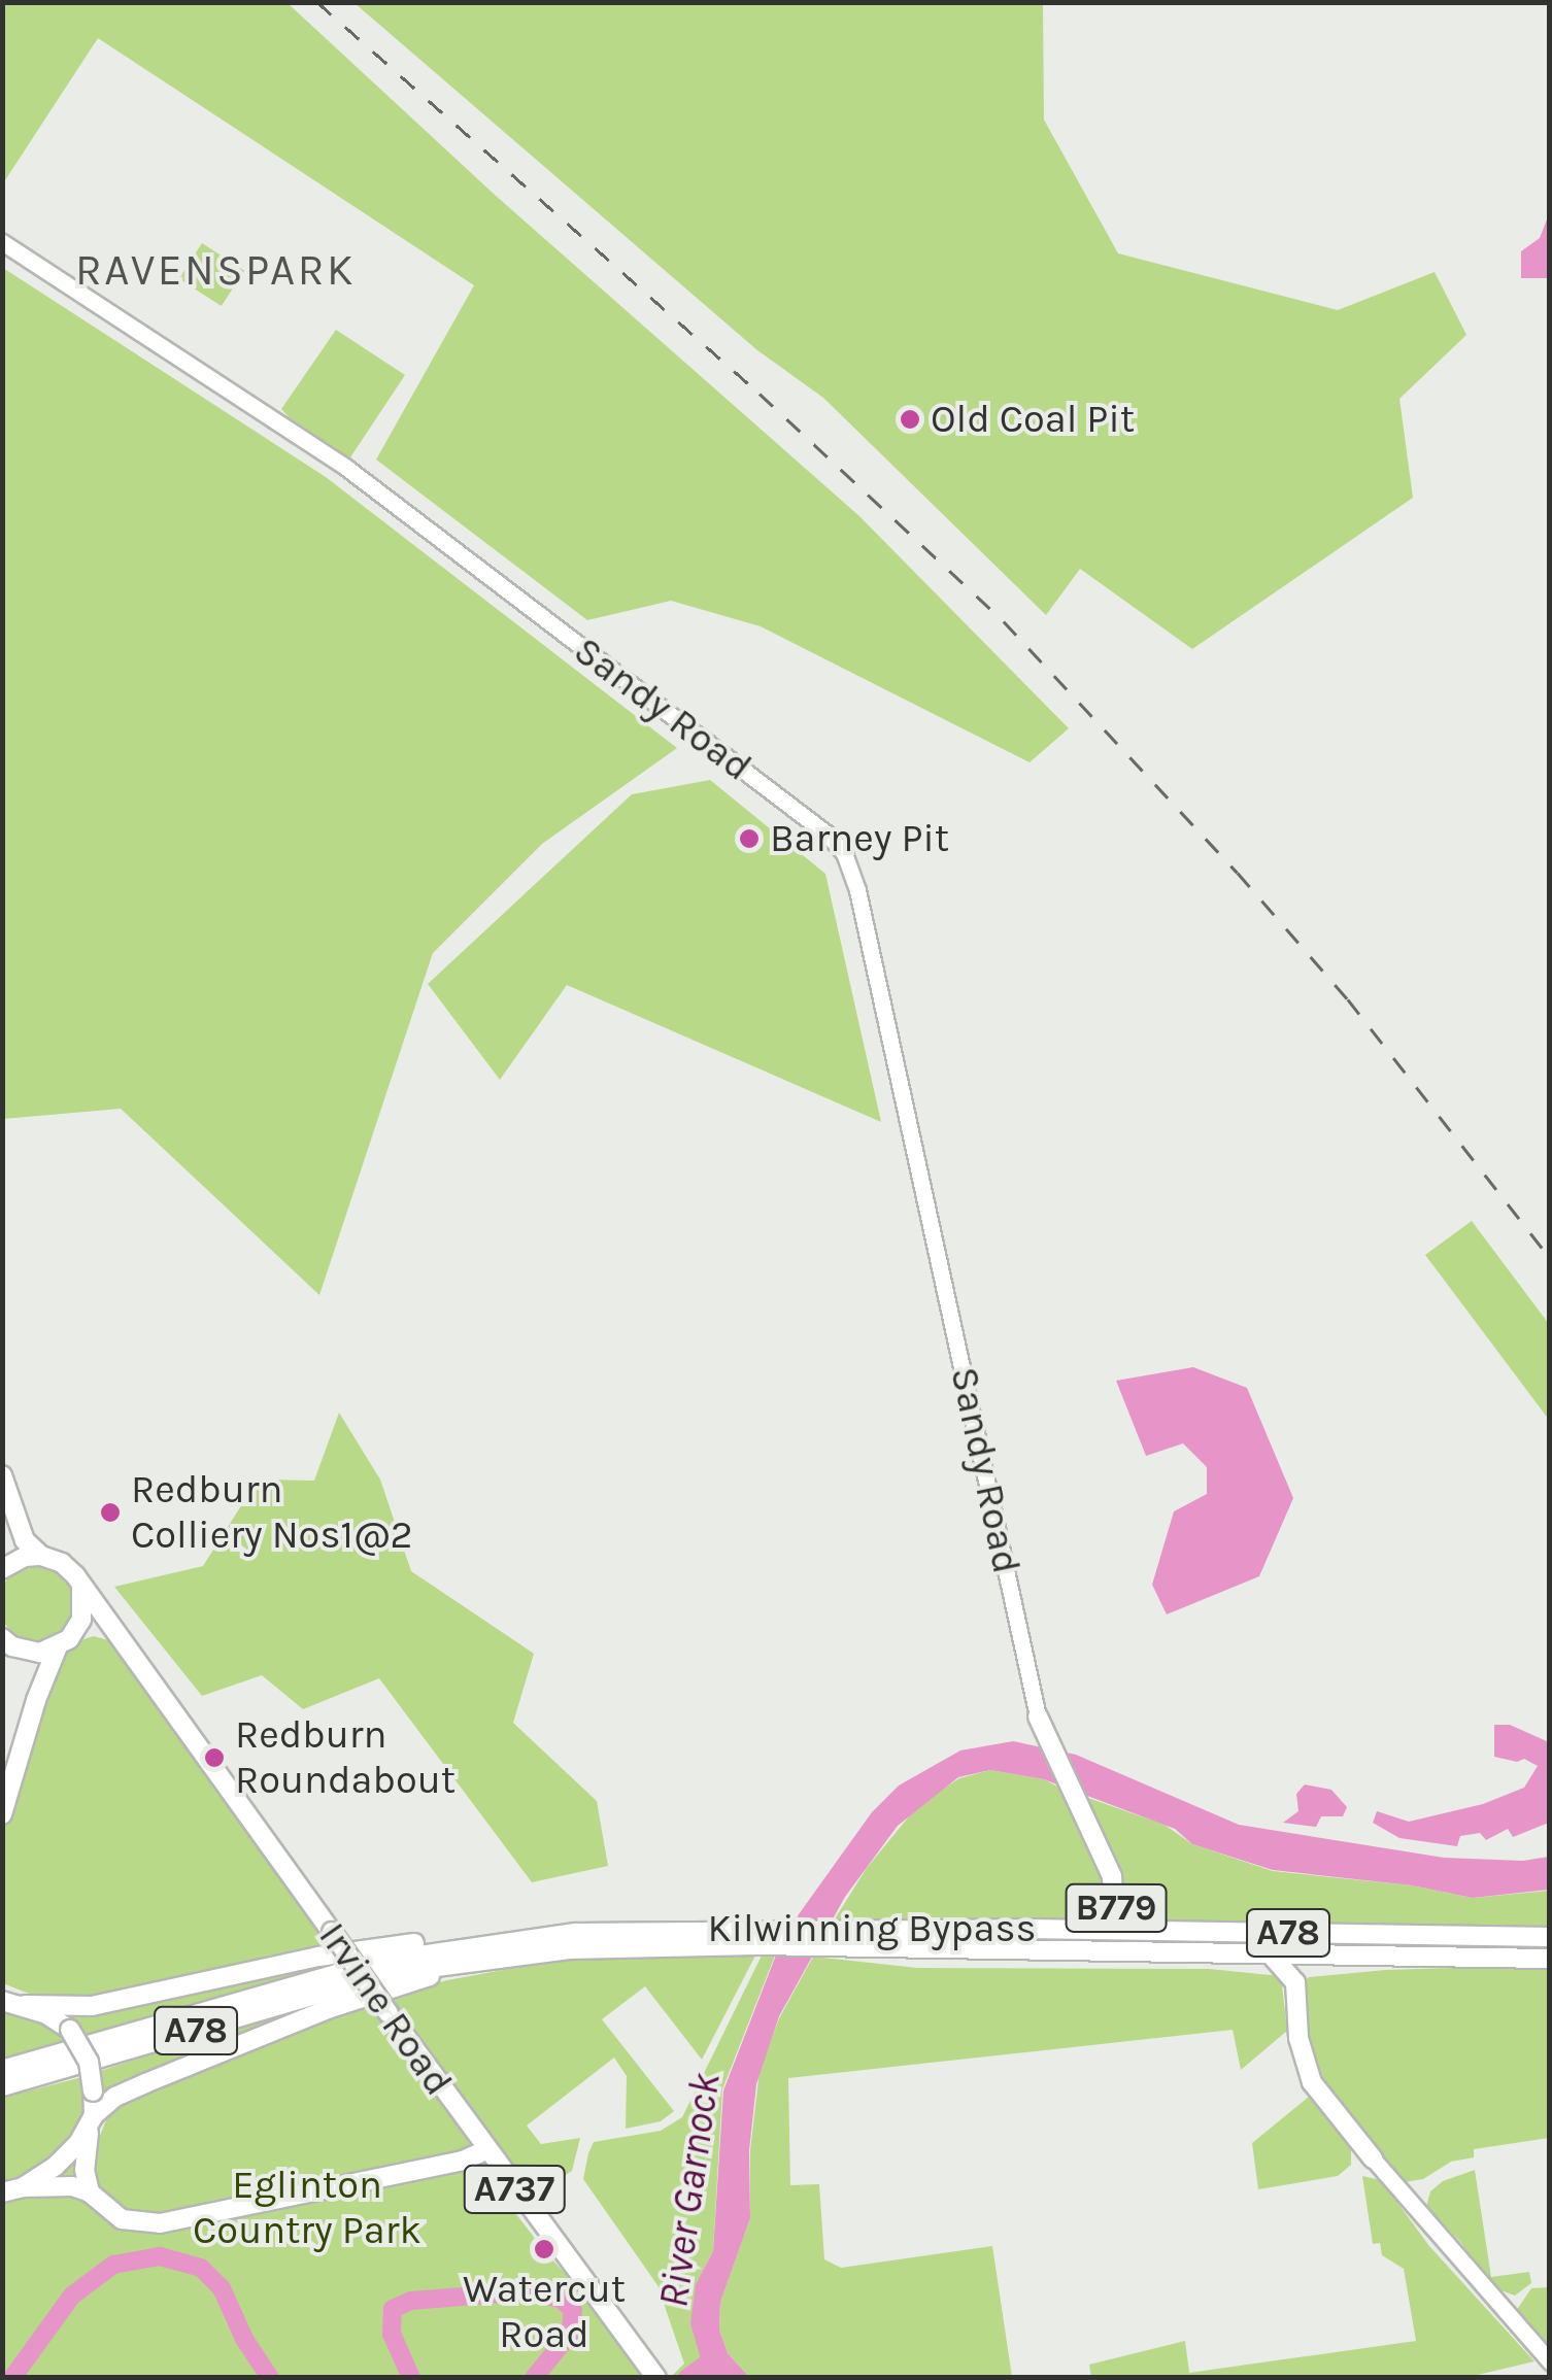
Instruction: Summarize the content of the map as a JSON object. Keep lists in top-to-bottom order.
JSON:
{
  "streets": {
    "main road": [
      "Sandy Road",
      "B779",
      "Kilwinning Bypass",
      "A78",
      "Irvine Road",
      "A737"
    ]
  },
  "crossings": [
    ["Sandy Road", "B779"],
    ["B779", "Kilwinning Bypass"],
    ["Kilwinning Bypass", "A78"],
    ["Irvine Road", "A737"]
  ],
  "districts": ["RAVENSPARK"],
  "water": ["River Garnock"],
  "parks": ["Eglinton Country Park"],
  "places": [
    "Old Coal Pit",
    "Barney Pit",
    "Redburn Colliery Nos1@2",
    "Redburn Roundabout",
    "Watercut Road"
  ]
}
